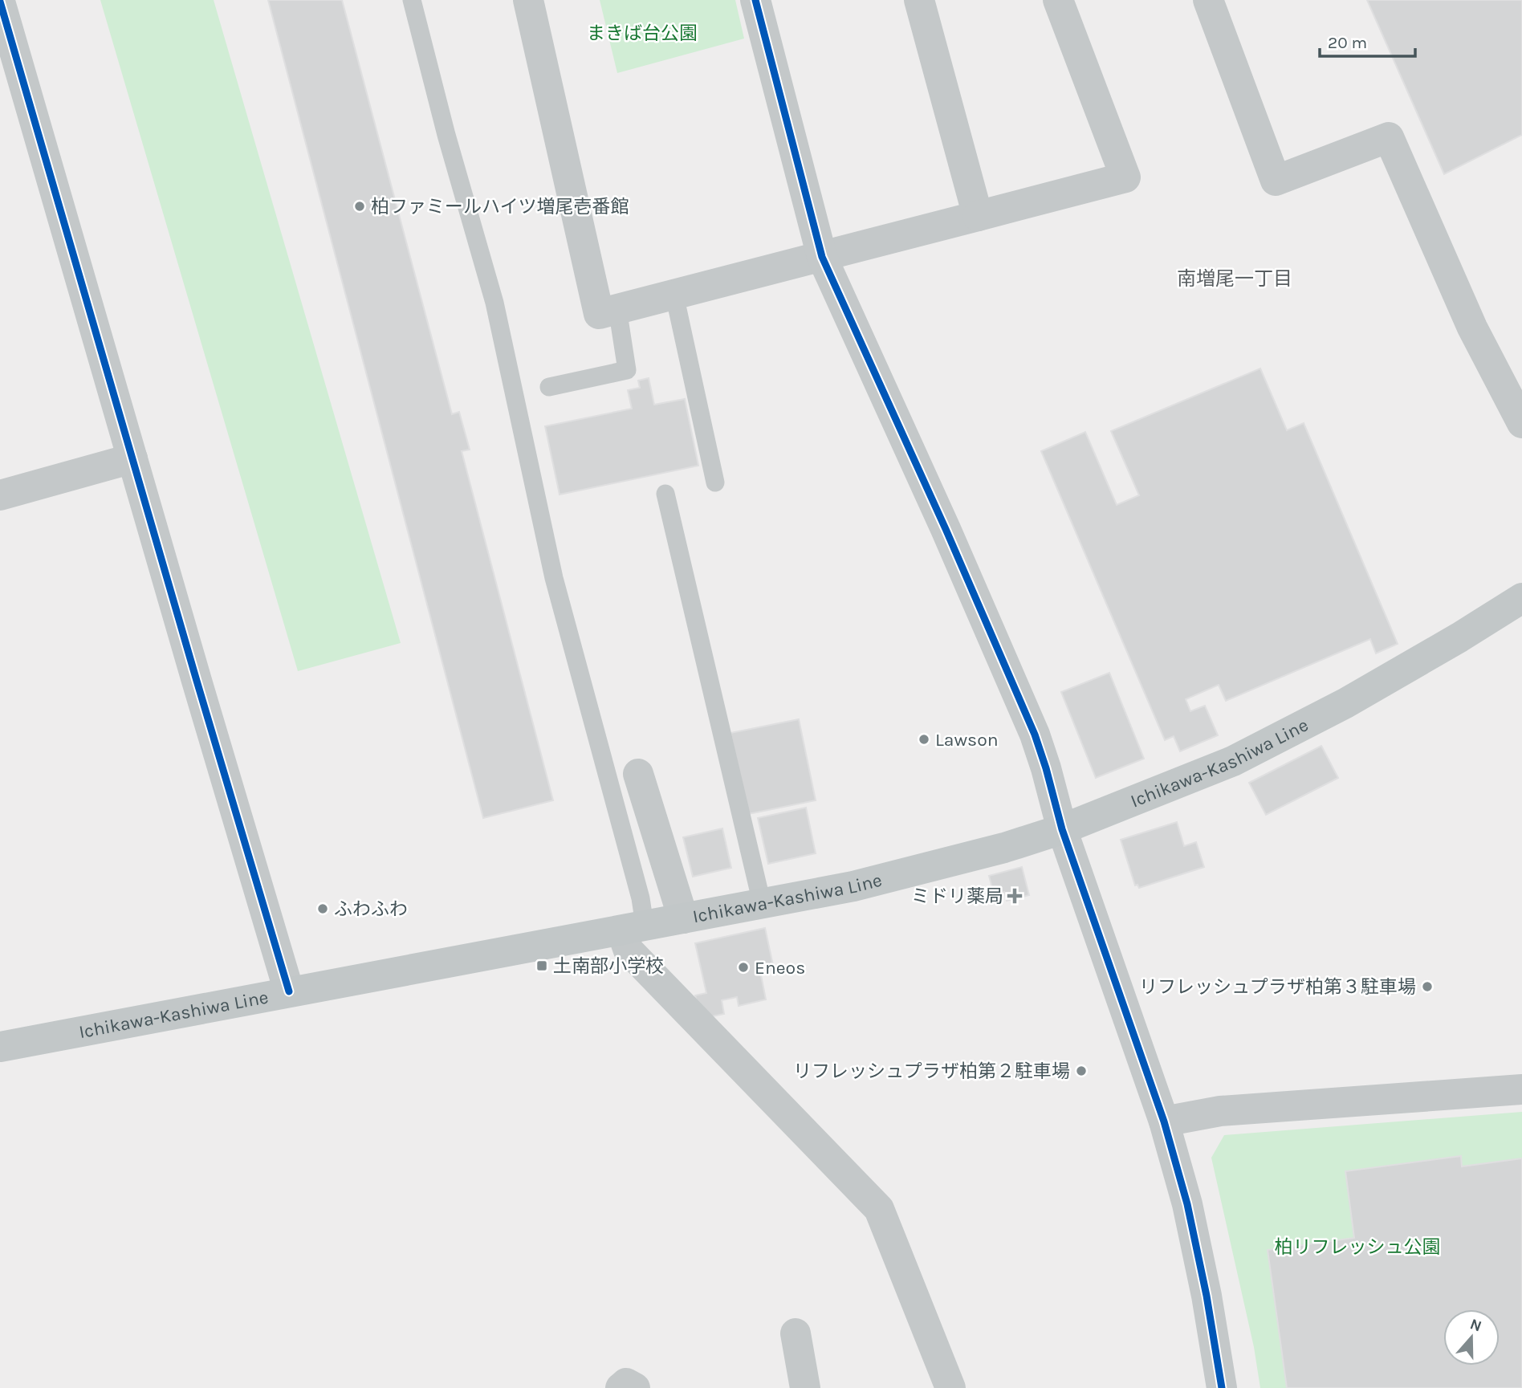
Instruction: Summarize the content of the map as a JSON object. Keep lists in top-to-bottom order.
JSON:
{
  "streets": {
    "main road": ["Ichikawa-Kashiwa Line"]
  },
  "districts": ["南増尾一丁目"],
  "parks": ["まきば台公園", "柏リフレッシュ公園"],
  "places": {
    "other": [
      "柏ファミールハイツ増尾壱番館",
      "Lawson",
      "ふわふわ",
      "Eneos",
      "リフレッシュプラザ柏第３駐車場",
      "リフレッシュプラザ柏第２駐車場"
    ],
    "health": ["ミドリ薬局"],
    "transit": ["土南部小学校"]
  },
  "scale_bar": "20 m",
  "north": "top"
}
